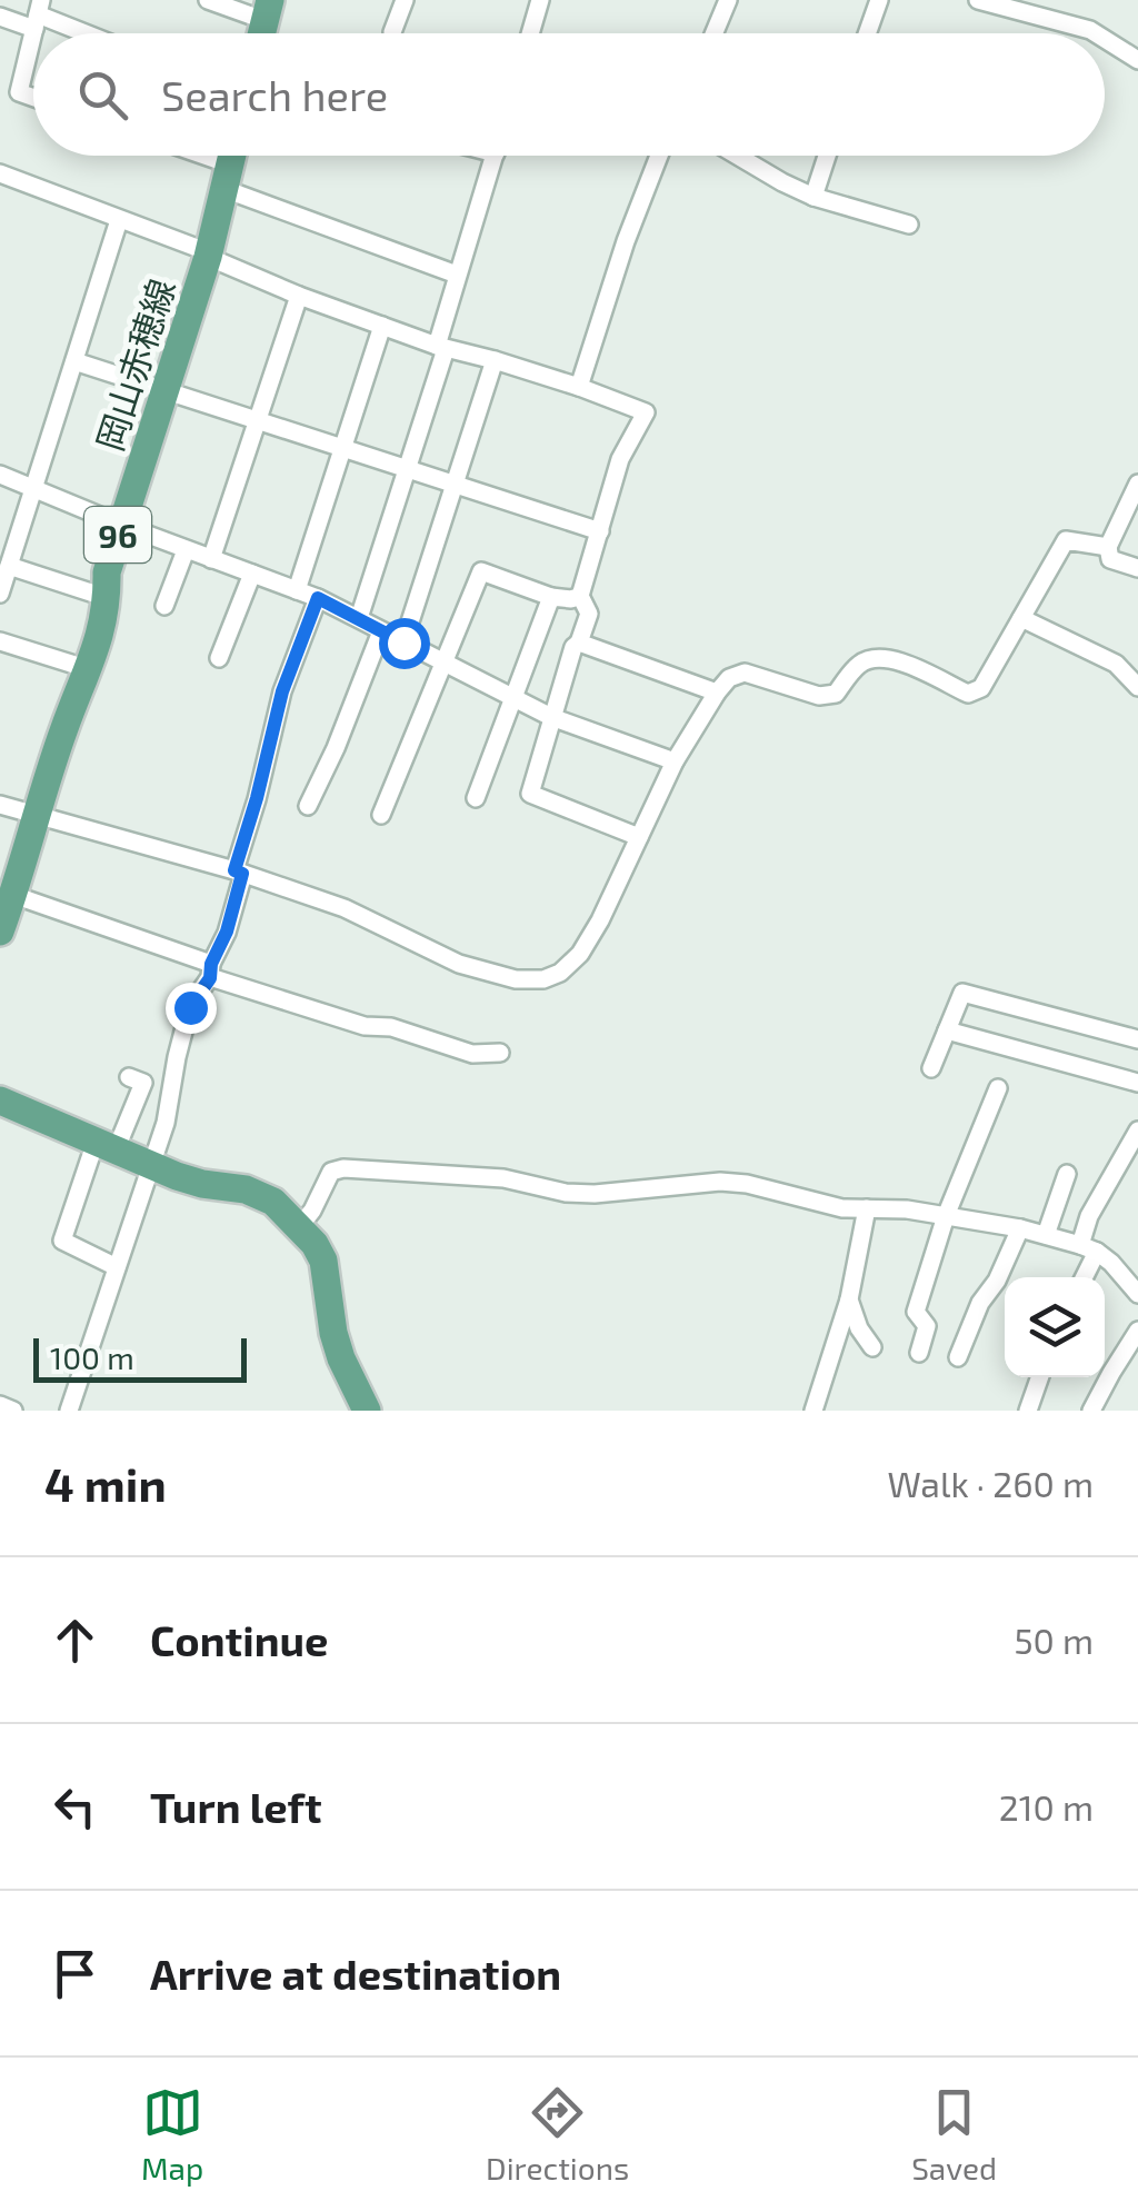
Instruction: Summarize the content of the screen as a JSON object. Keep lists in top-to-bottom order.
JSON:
{
  "streets": {
    "main road": ["岡山赤穂線", "96"]
  },
  "scale_bar": "100 m",
  "page": {
    "search": "Search here",
    "scale": "100 m",
    "heading": ["4 min", "Walk · 260 m"],
    "list": [
      ["Continue", "50 m"],
      ["Turn left", "210 m"],
      "Arrive at destination"
    ],
    "nav": ["Map", "Directions", "Saved"]
  }
}
